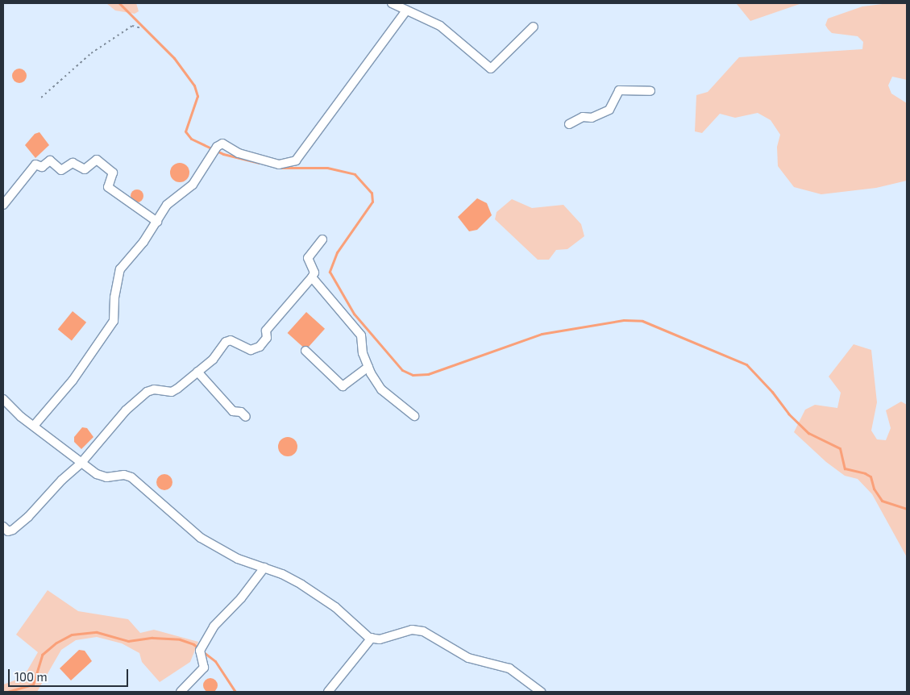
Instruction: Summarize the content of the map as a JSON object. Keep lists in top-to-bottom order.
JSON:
{
  "scale_bar": "100 m"
}
